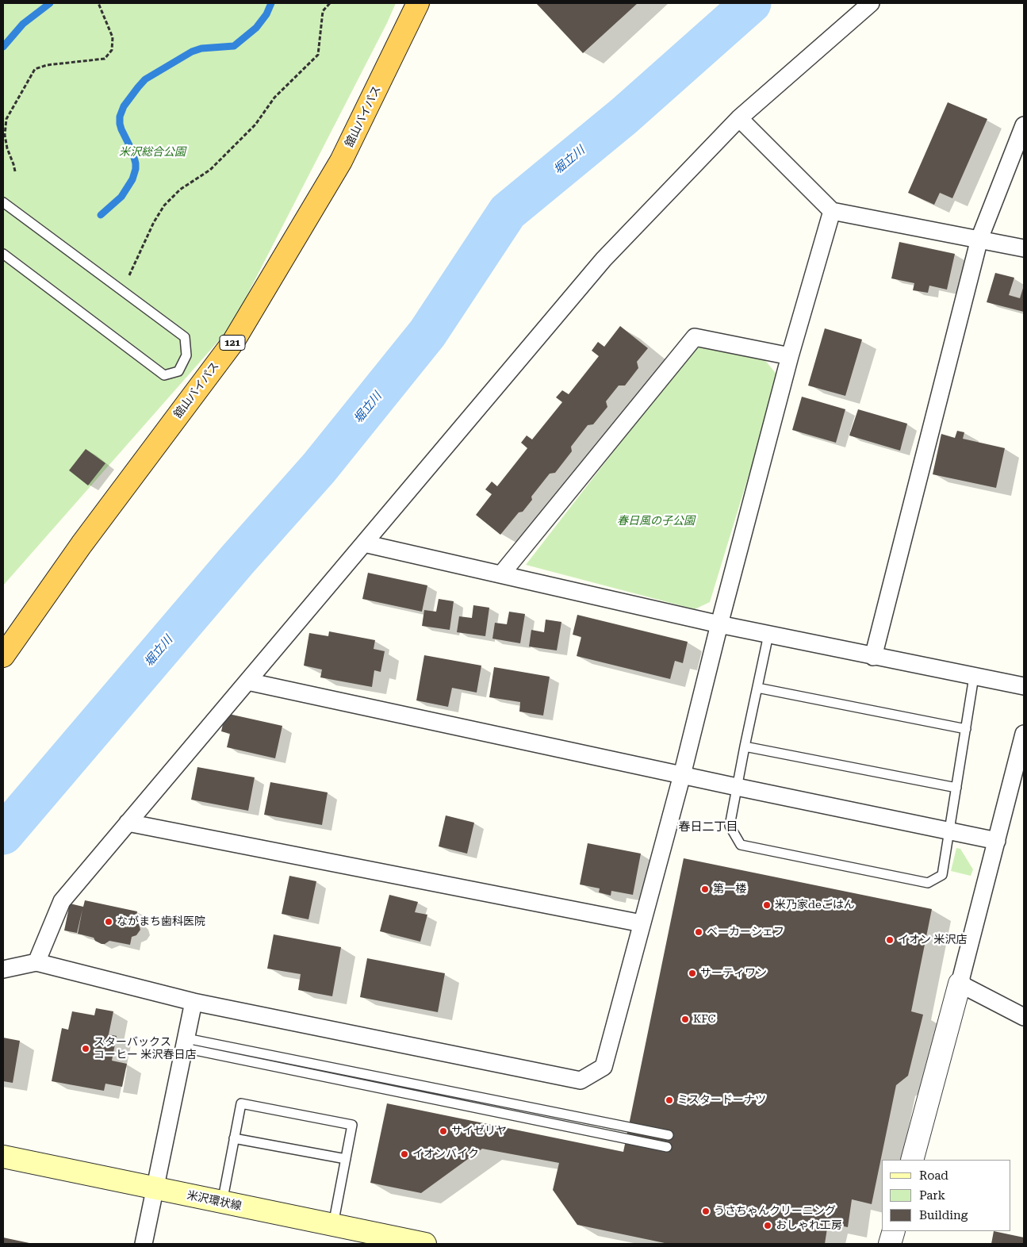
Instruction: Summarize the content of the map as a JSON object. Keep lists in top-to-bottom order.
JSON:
{
  "streets": {
    "highway": ["舘山バイパス", "121"],
    "main road": ["米沢環状線"]
  },
  "districts": ["春日二丁目"],
  "water": ["堀立川"],
  "parks": ["米沢総合公園", "春日風の子公園"],
  "places": [
    "第一楼",
    "米乃家deごはん",
    "ながまち歯科医院",
    "ベーカーシェフ",
    "イオン 米沢店",
    "サーティワン",
    "KFC",
    "スターバックス コーヒー 米沢春日店",
    "ミスタードーナツ",
    "サイゼリヤ",
    "イオンバイク",
    "うさちゃんクリーニング",
    "おしゃれ工房"
  ],
  "legend": ["Road", "Park", "Building"]
}
